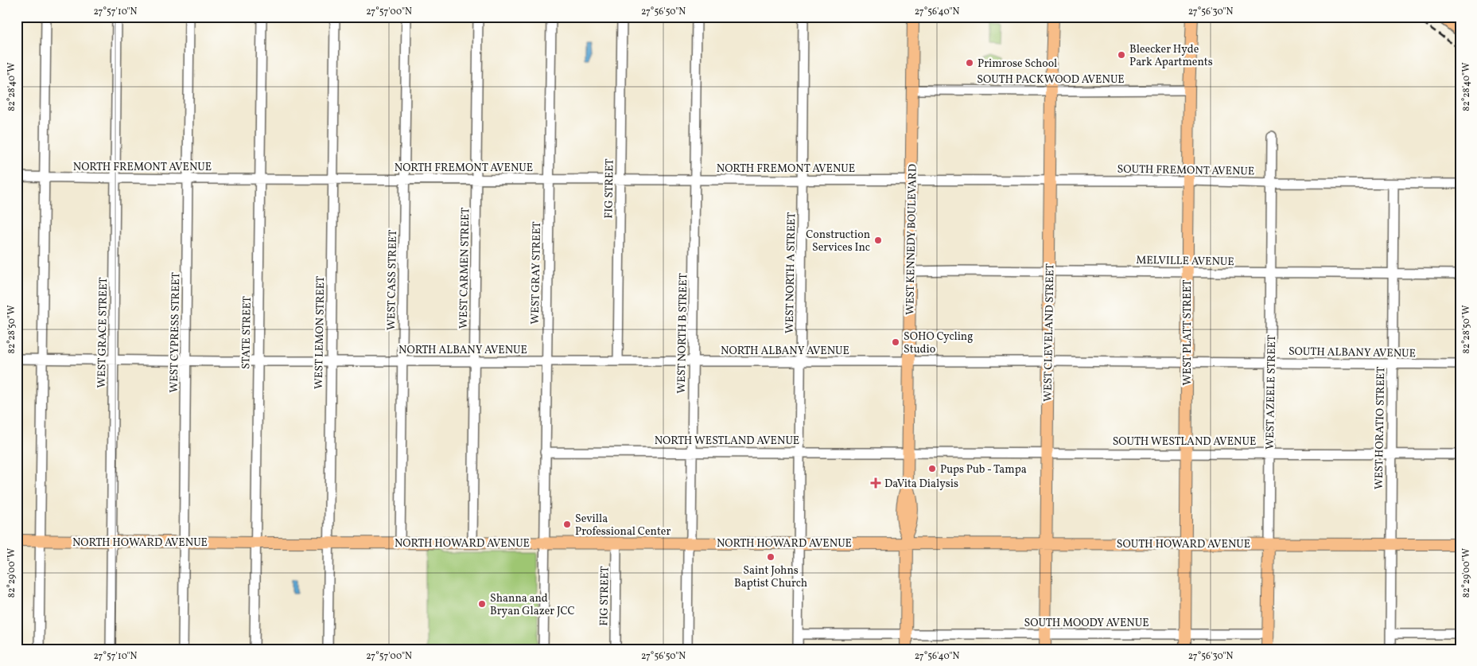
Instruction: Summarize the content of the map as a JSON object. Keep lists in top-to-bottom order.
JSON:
{
  "streets": {
    "main road": [
      "WEST KENNEDY BOULEVARD",
      "WEST CLEVELAND STREET",
      "WEST PLATT STREET",
      "WEST AZEELE STREET",
      "NORTH HOWARD AVENUE",
      "SOUTH HOWARD AVENUE"
    ],
    "street": [
      "SOUTH PACKWOOD AVENUE",
      "NORTH FREMONT AVENUE",
      "SOUTH FREMONT AVENUE",
      "FIG STREET",
      "MELVILLE AVENUE",
      "WEST CARMEN STREET",
      "WEST GRAY STREET",
      "WEST NORTH A STREET",
      "WEST CASS STREET",
      "WEST GRACE STREET",
      "WEST CYPRESS STREET",
      "STATE STREET",
      "WEST LEMON STREET",
      "WEST NORTH B STREET",
      "NORTH ALBANY AVENUE",
      "SOUTH ALBANY AVENUE",
      "WEST HORATIO STREET",
      "NORTH WESTLAND AVENUE",
      "SOUTH WESTLAND AVENUE",
      "SOUTH MOODY AVENUE"
    ]
  },
  "crossings": [
    ["SOUTH PACKWOOD AVENUE", "WEST KENNEDY BOULEVARD"],
    ["SOUTH PACKWOOD AVENUE", "WEST CLEVELAND STREET"],
    ["SOUTH PACKWOOD AVENUE", "WEST PLATT STREET"],
    ["NORTH FREMONT AVENUE", "SOUTH FREMONT AVENUE"],
    ["NORTH FREMONT AVENUE", "FIG STREET"],
    ["NORTH FREMONT AVENUE", "WEST KENNEDY BOULEVARD"],
    ["NORTH FREMONT AVENUE", "WEST CARMEN STREET"],
    ["NORTH FREMONT AVENUE", "WEST GRAY STREET"],
    ["NORTH FREMONT AVENUE", "WEST NORTH A STREET"],
    ["NORTH FREMONT AVENUE", "WEST CASS STREET"],
    ["NORTH FREMONT AVENUE", "WEST GRACE STREET"],
    ["NORTH FREMONT AVENUE", "WEST CYPRESS STREET"],
    ["NORTH FREMONT AVENUE", "STATE STREET"],
    ["NORTH FREMONT AVENUE", "WEST LEMON STREET"],
    ["NORTH FREMONT AVENUE", "WEST NORTH B STREET"],
    ["SOUTH FREMONT AVENUE", "WEST KENNEDY BOULEVARD"],
    ["SOUTH FREMONT AVENUE", "WEST CLEVELAND STREET"],
    ["SOUTH FREMONT AVENUE", "WEST PLATT STREET"],
    ["SOUTH FREMONT AVENUE", "WEST AZEELE STREET"],
    ["SOUTH FREMONT AVENUE", "WEST HORATIO STREET"],
    ["FIG STREET", "NORTH ALBANY AVENUE"],
    ["FIG STREET", "NORTH HOWARD AVENUE"],
    ["WEST KENNEDY BOULEVARD", "MELVILLE AVENUE"],
    ["WEST KENNEDY BOULEVARD", "NORTH ALBANY AVENUE"],
    ["WEST KENNEDY BOULEVARD", "SOUTH ALBANY AVENUE"],
    ["WEST KENNEDY BOULEVARD", "NORTH WESTLAND AVENUE"],
    ["WEST KENNEDY BOULEVARD", "SOUTH WESTLAND AVENUE"],
    ["WEST KENNEDY BOULEVARD", "NORTH HOWARD AVENUE"],
    ["WEST KENNEDY BOULEVARD", "SOUTH HOWARD AVENUE"],
    ["WEST KENNEDY BOULEVARD", "SOUTH MOODY AVENUE"],
    ["MELVILLE AVENUE", "WEST CLEVELAND STREET"],
    ["MELVILLE AVENUE", "WEST PLATT STREET"],
    ["MELVILLE AVENUE", "WEST AZEELE STREET"],
    ["MELVILLE AVENUE", "WEST HORATIO STREET"],
    ["WEST CARMEN STREET", "NORTH ALBANY AVENUE"],
    ["WEST CARMEN STREET", "NORTH HOWARD AVENUE"],
    ["WEST GRAY STREET", "NORTH ALBANY AVENUE"],
    ["WEST GRAY STREET", "NORTH WESTLAND AVENUE"],
    ["WEST GRAY STREET", "NORTH HOWARD AVENUE"],
    ["WEST NORTH A STREET", "NORTH ALBANY AVENUE"],
    ["WEST NORTH A STREET", "NORTH WESTLAND AVENUE"],
    ["WEST NORTH A STREET", "NORTH HOWARD AVENUE"],
    ["WEST NORTH A STREET", "SOUTH MOODY AVENUE"],
    ["WEST CASS STREET", "NORTH ALBANY AVENUE"],
    ["WEST CASS STREET", "NORTH HOWARD AVENUE"],
    ["WEST GRACE STREET", "NORTH ALBANY AVENUE"],
    ["WEST GRACE STREET", "NORTH HOWARD AVENUE"],
    ["WEST CYPRESS STREET", "NORTH ALBANY AVENUE"],
    ["WEST CYPRESS STREET", "NORTH HOWARD AVENUE"],
    ["STATE STREET", "NORTH ALBANY AVENUE"],
    ["STATE STREET", "NORTH HOWARD AVENUE"],
    ["WEST LEMON STREET", "NORTH ALBANY AVENUE"],
    ["WEST LEMON STREET", "NORTH HOWARD AVENUE"],
    ["WEST CLEVELAND STREET", "SOUTH ALBANY AVENUE"],
    ["WEST CLEVELAND STREET", "SOUTH WESTLAND AVENUE"],
    ["WEST CLEVELAND STREET", "SOUTH HOWARD AVENUE"],
    ["WEST CLEVELAND STREET", "SOUTH MOODY AVENUE"],
    ["WEST PLATT STREET", "SOUTH ALBANY AVENUE"],
    ["WEST PLATT STREET", "SOUTH WESTLAND AVENUE"],
    ["WEST PLATT STREET", "SOUTH HOWARD AVENUE"],
    ["WEST PLATT STREET", "SOUTH MOODY AVENUE"],
    ["WEST NORTH B STREET", "NORTH ALBANY AVENUE"],
    ["WEST NORTH B STREET", "NORTH WESTLAND AVENUE"],
    ["WEST NORTH B STREET", "NORTH HOWARD AVENUE"],
    ["NORTH ALBANY AVENUE", "SOUTH ALBANY AVENUE"],
    ["SOUTH ALBANY AVENUE", "WEST AZEELE STREET"],
    ["SOUTH ALBANY AVENUE", "WEST HORATIO STREET"],
    ["WEST AZEELE STREET", "SOUTH WESTLAND AVENUE"],
    ["WEST AZEELE STREET", "SOUTH HOWARD AVENUE"],
    ["WEST AZEELE STREET", "SOUTH MOODY AVENUE"],
    ["WEST HORATIO STREET", "SOUTH WESTLAND AVENUE"],
    ["WEST HORATIO STREET", "SOUTH HOWARD AVENUE"],
    ["NORTH WESTLAND AVENUE", "SOUTH WESTLAND AVENUE"],
    ["NORTH HOWARD AVENUE", "SOUTH HOWARD AVENUE"]
  ],
  "places": {
    "other": [
      "Bleecker Hyde Park Apartments",
      "Primrose School",
      "Construction Services Inc",
      "SOHO Cycling Studio",
      "Pups Pub - Tampa",
      "Sevilla Professional Center",
      "Saint Johns Baptist Church",
      "Shanna and Bryan Glazer JCC"
    ],
    "health": ["DaVita Dialysis"]
  },
  "coordinates": [
    "27°57'10\"N",
    "27°57'00\"N",
    "27°56'50\"N",
    "27°56'40\"N",
    "27°56'30\"N",
    "82°28'40\"W",
    "82°28'50\"W",
    "82°29'00\"W"
  ]
}
